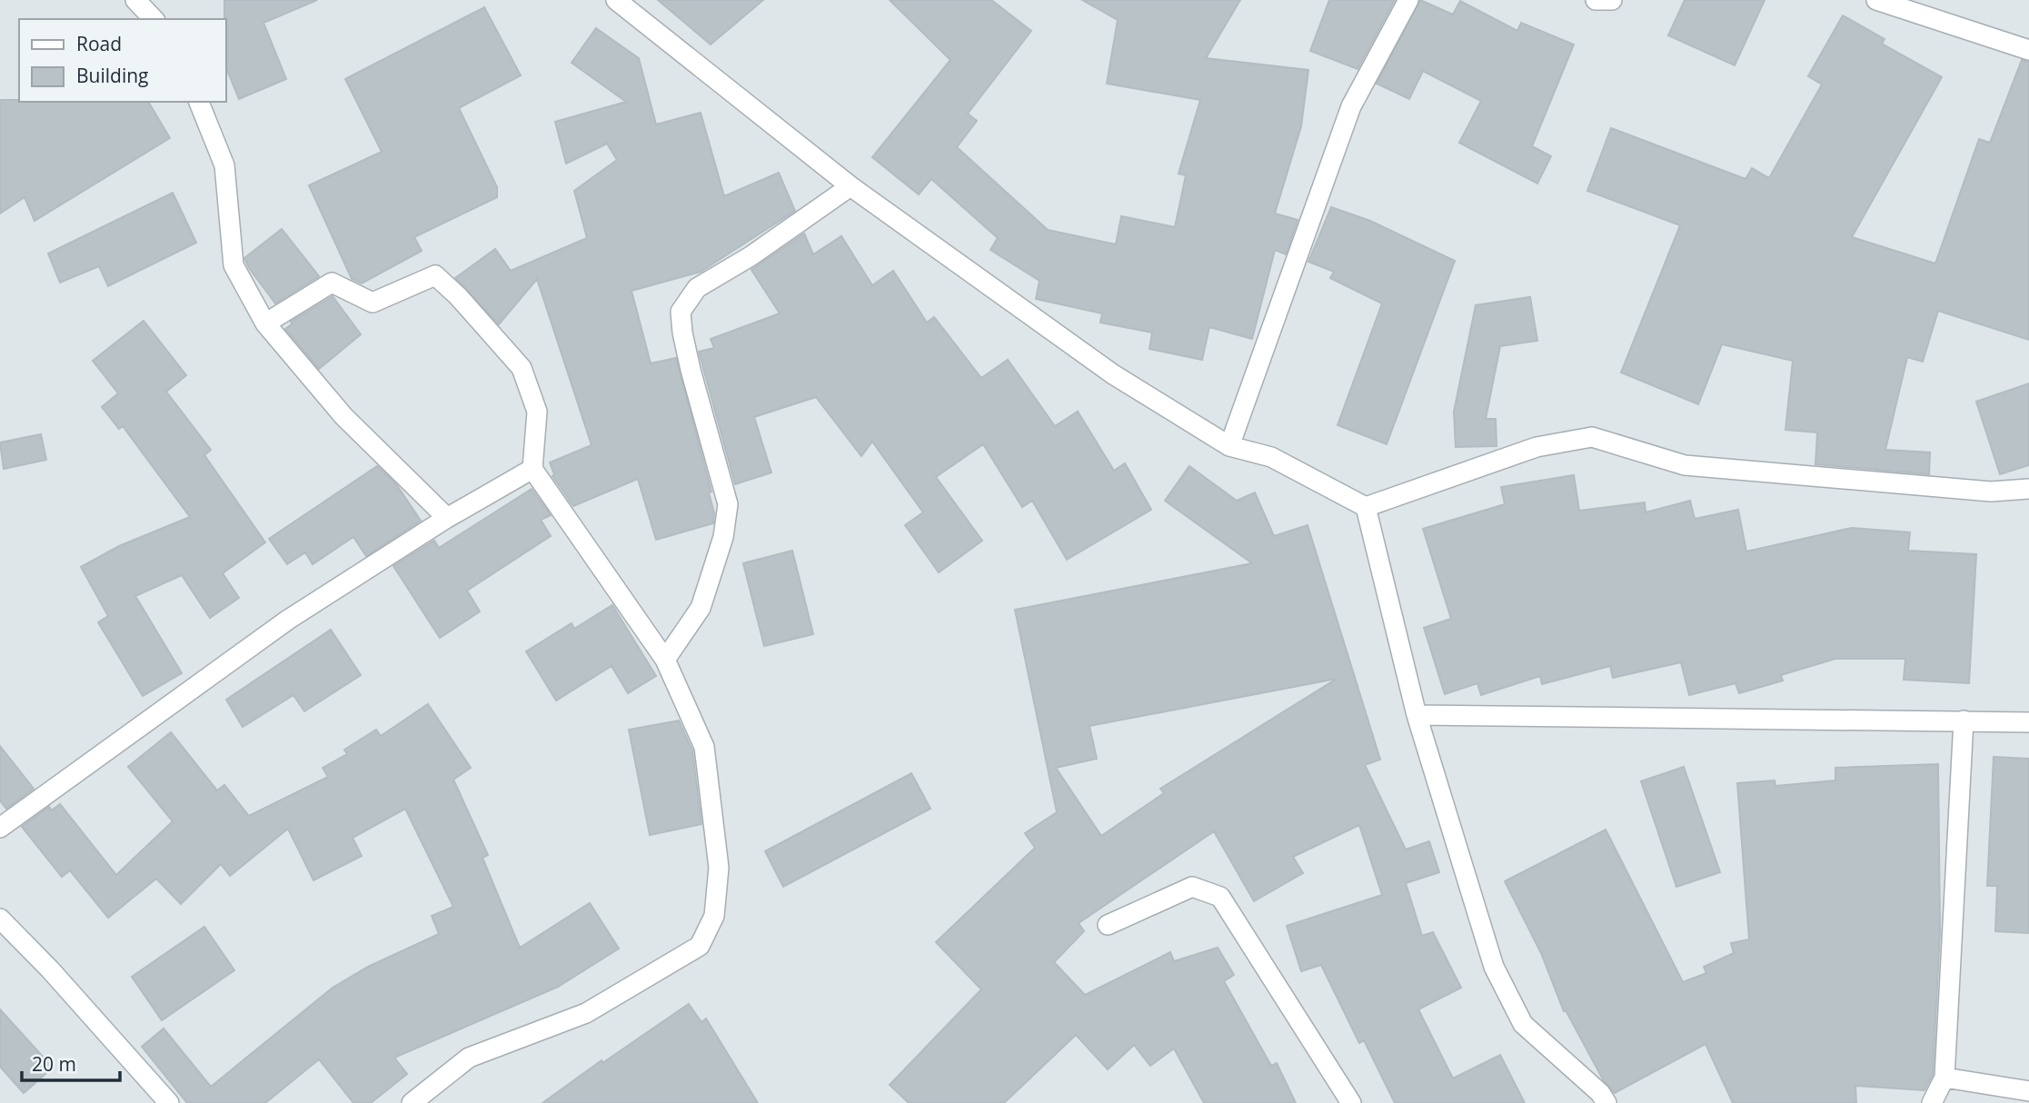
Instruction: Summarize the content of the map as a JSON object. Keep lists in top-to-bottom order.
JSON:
{
  "legend": ["Road", "Building"],
  "scale_bar": "20 m"
}
